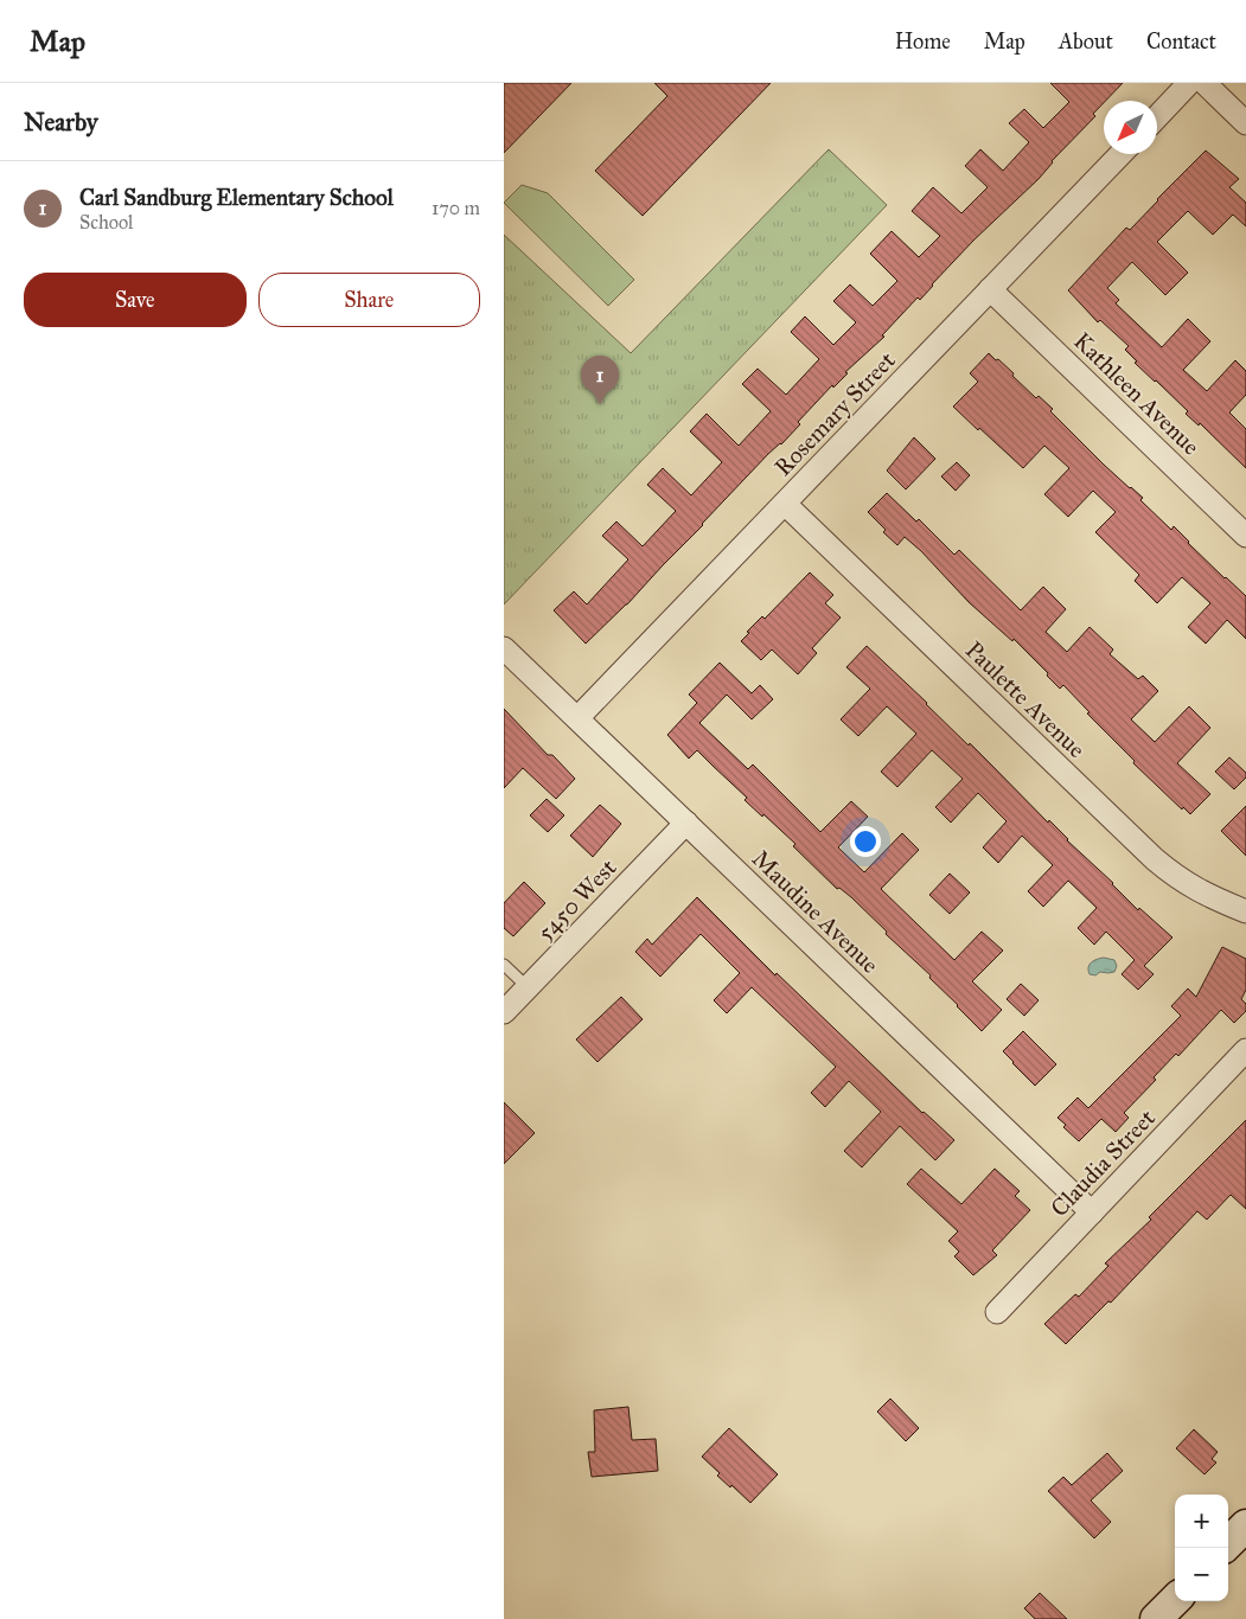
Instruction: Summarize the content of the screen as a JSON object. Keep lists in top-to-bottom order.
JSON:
{
  "streets": {
    "street": [
      "Kathleen Avenue",
      "Rosemary Street",
      "Paulette Avenue",
      "5450 West",
      "Maudine Avenue",
      "Claudia Street"
    ]
  },
  "crossings": [
    ["Kathleen Avenue", "Rosemary Street"],
    ["Rosemary Street", "Paulette Avenue"],
    ["Rosemary Street", "Maudine Avenue"],
    ["5450 West", "Maudine Avenue"],
    ["Maudine Avenue", "Claudia Street"]
  ],
  "north": "bottom left",
  "page": {
    "header": "Map",
    "nav": [
      "Home",
      "Map",
      "About",
      "Contact"
    ],
    "heading": "Nearby",
    "list": [
      {
        "mark": "1",
        "name": "Carl Sandburg Elementary School",
        "note": "School",
        "value": "170 m"
      }
    ],
    "buttons": ["Save", "Share"],
    "pins": "1",
    "map_buttons": ["+", "−"]
  }
}
